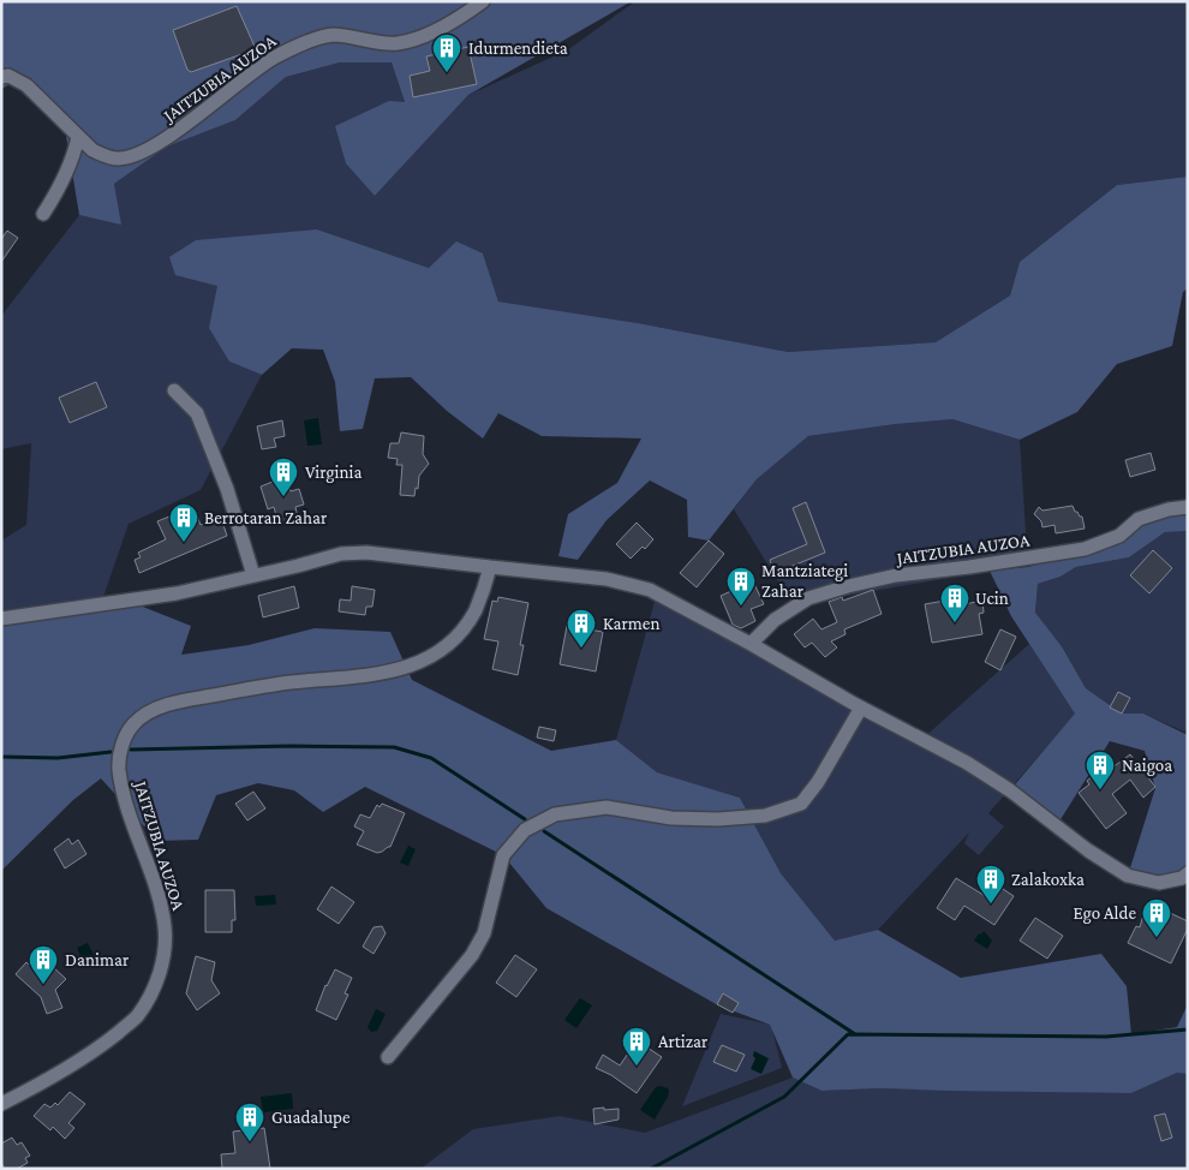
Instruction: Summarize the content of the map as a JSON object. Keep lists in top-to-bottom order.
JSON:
{
  "streets": {
    "street": ["JAITZUBIA AUZOA"]
  },
  "places": {
    "building": [
      "Idurmendieta",
      "Virginia",
      "Berrotaran Zahar",
      "Mantziategi Zahar",
      "Ucin",
      "Karmen",
      "Naigoa",
      "Zalakoxka",
      "Ego Alde",
      "Danimar",
      "Artizar",
      "Guadalupe"
    ]
  }
}
